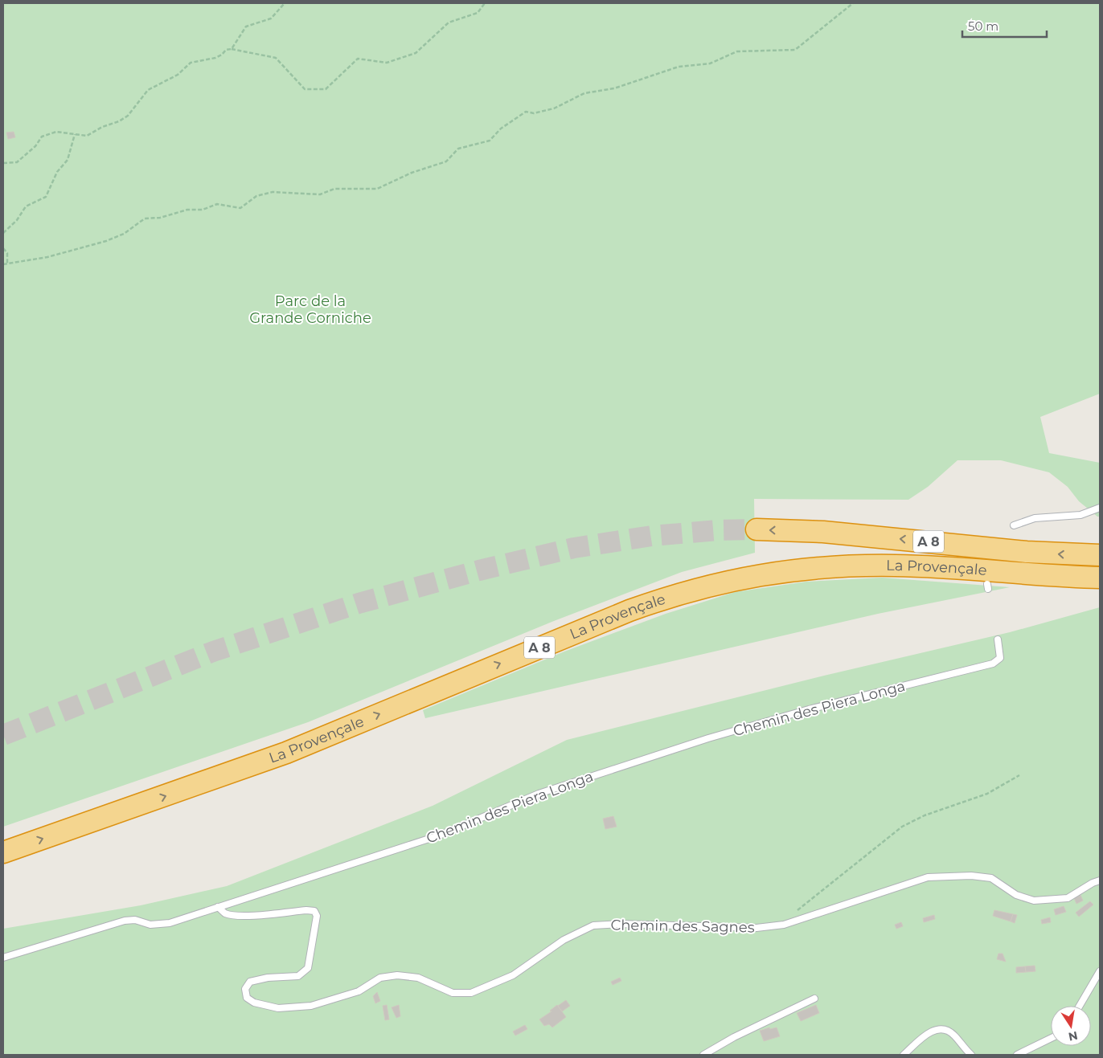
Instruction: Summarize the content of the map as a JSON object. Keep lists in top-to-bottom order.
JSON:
{
  "streets": {
    "highway": ["A 8", "La Provençale"],
    "lane": ["Chemin des Piera Longa", "Chemin des Sagnes"]
  },
  "crossings": [
    ["Chemin des Piera Longa", "Chemin des Sagnes"]
  ],
  "parks": ["Parc de la Grande Corniche"],
  "scale_bar": "50 m",
  "north": "bottom"
}
